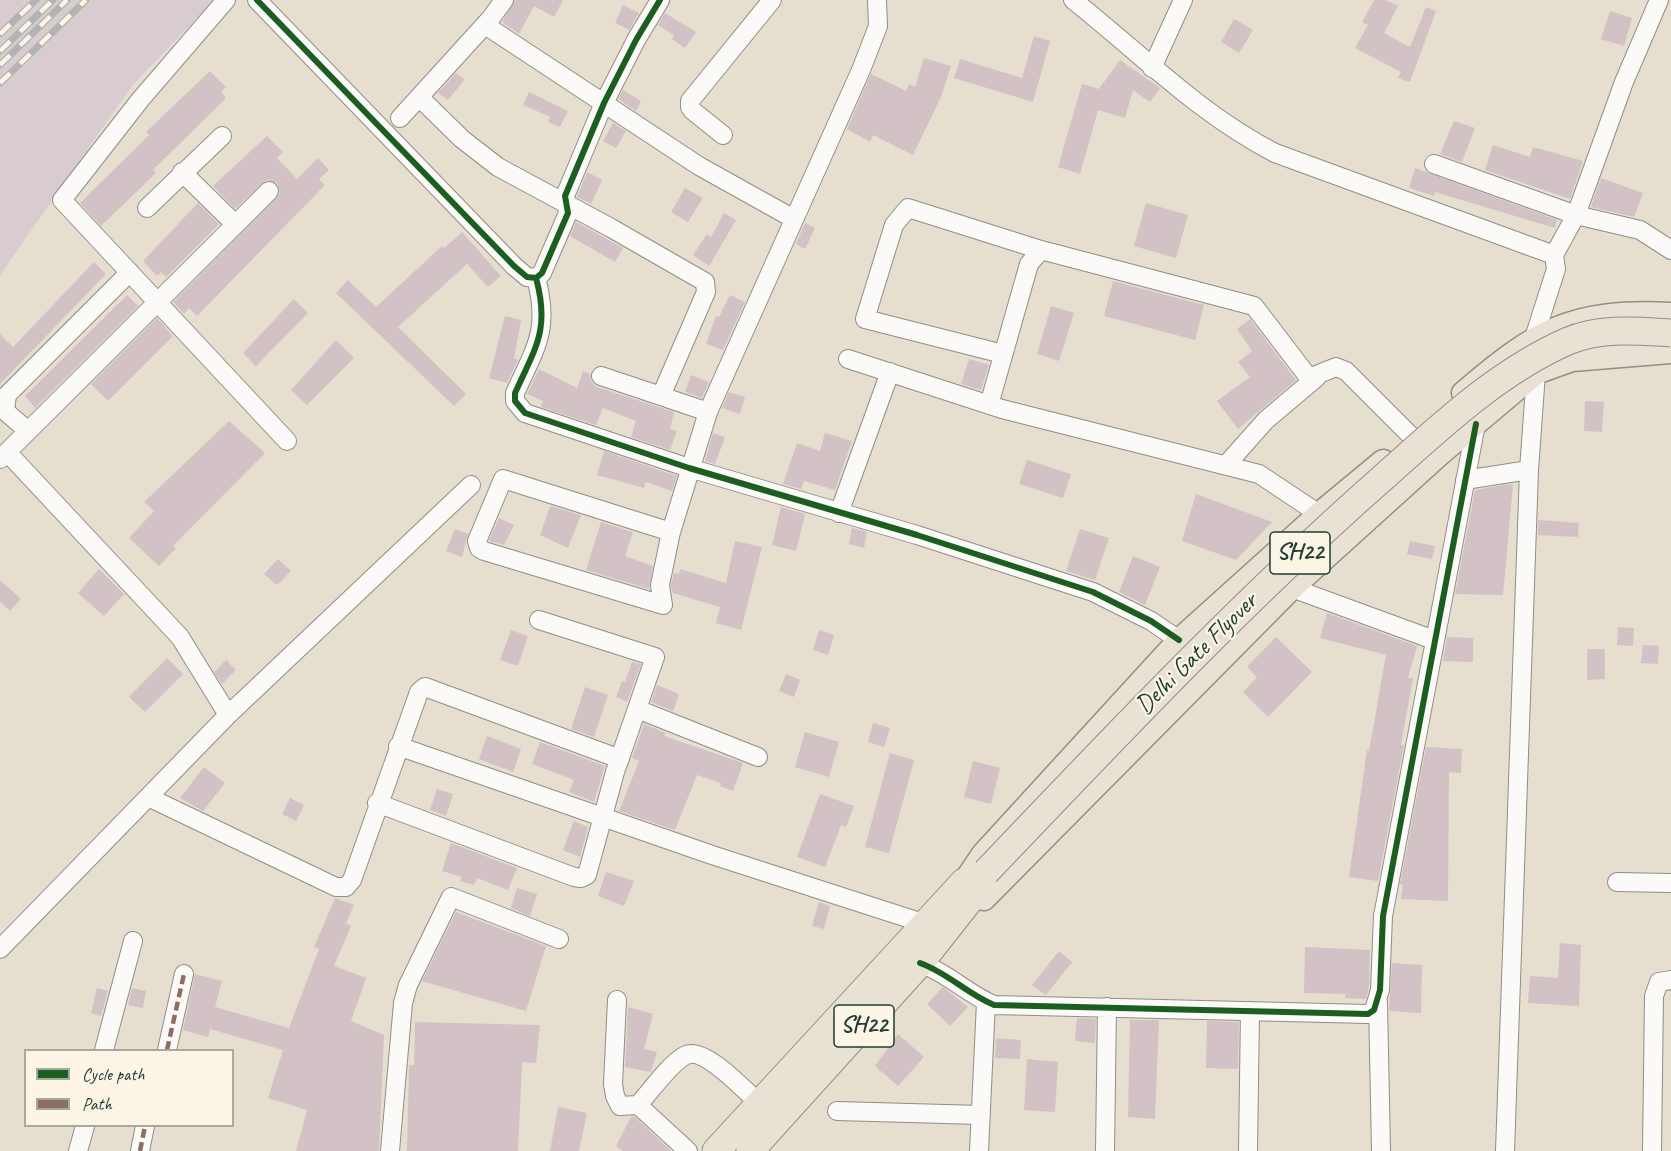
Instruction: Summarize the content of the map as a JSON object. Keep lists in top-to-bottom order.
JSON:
{
  "streets": {
    "highway": ["SH22", "Delhi Gate Flyover"]
  },
  "crossings": [
    ["SH22", "Delhi Gate Flyover"]
  ],
  "legend": ["Cycle path", "Path"]
}
